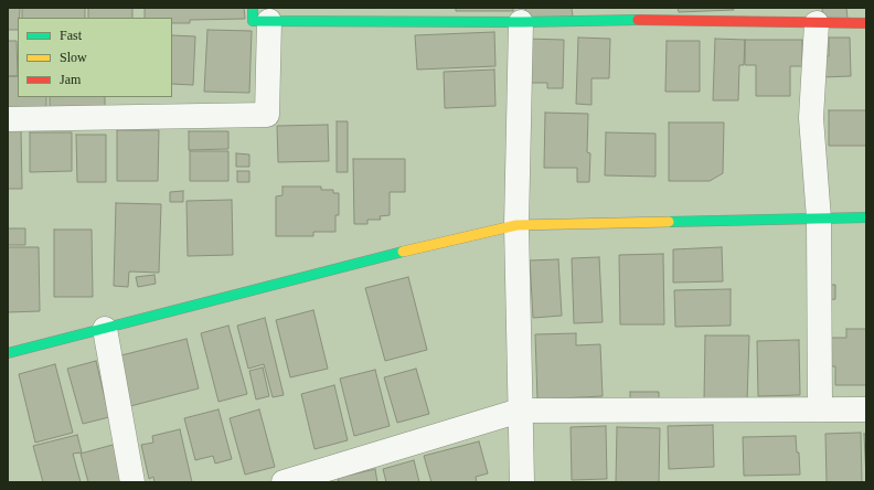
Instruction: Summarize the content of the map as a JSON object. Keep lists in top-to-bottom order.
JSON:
{
  "legend": ["Fast", "Slow", "Jam"]
}
